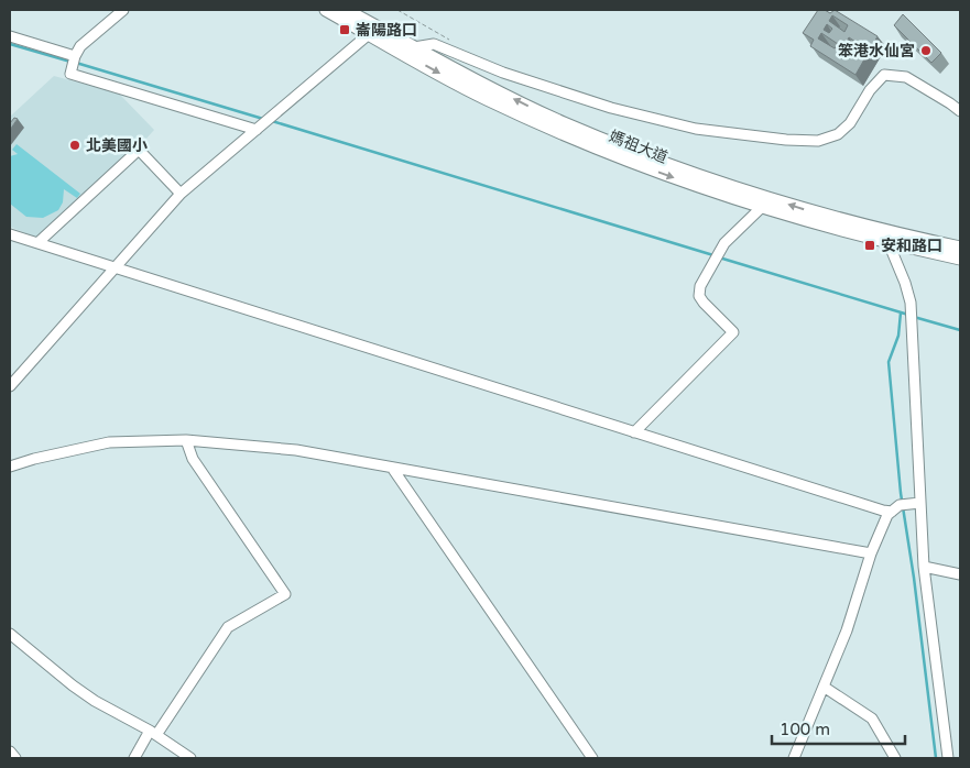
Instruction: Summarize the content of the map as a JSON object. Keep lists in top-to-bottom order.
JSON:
{
  "streets": {
    "main road": ["媽祖大道"]
  },
  "places": {
    "transit": ["崙陽路口", "安和路口"],
    "other": ["笨港水仙宮", "北美國小"]
  },
  "scale_bar": "100 m"
}
